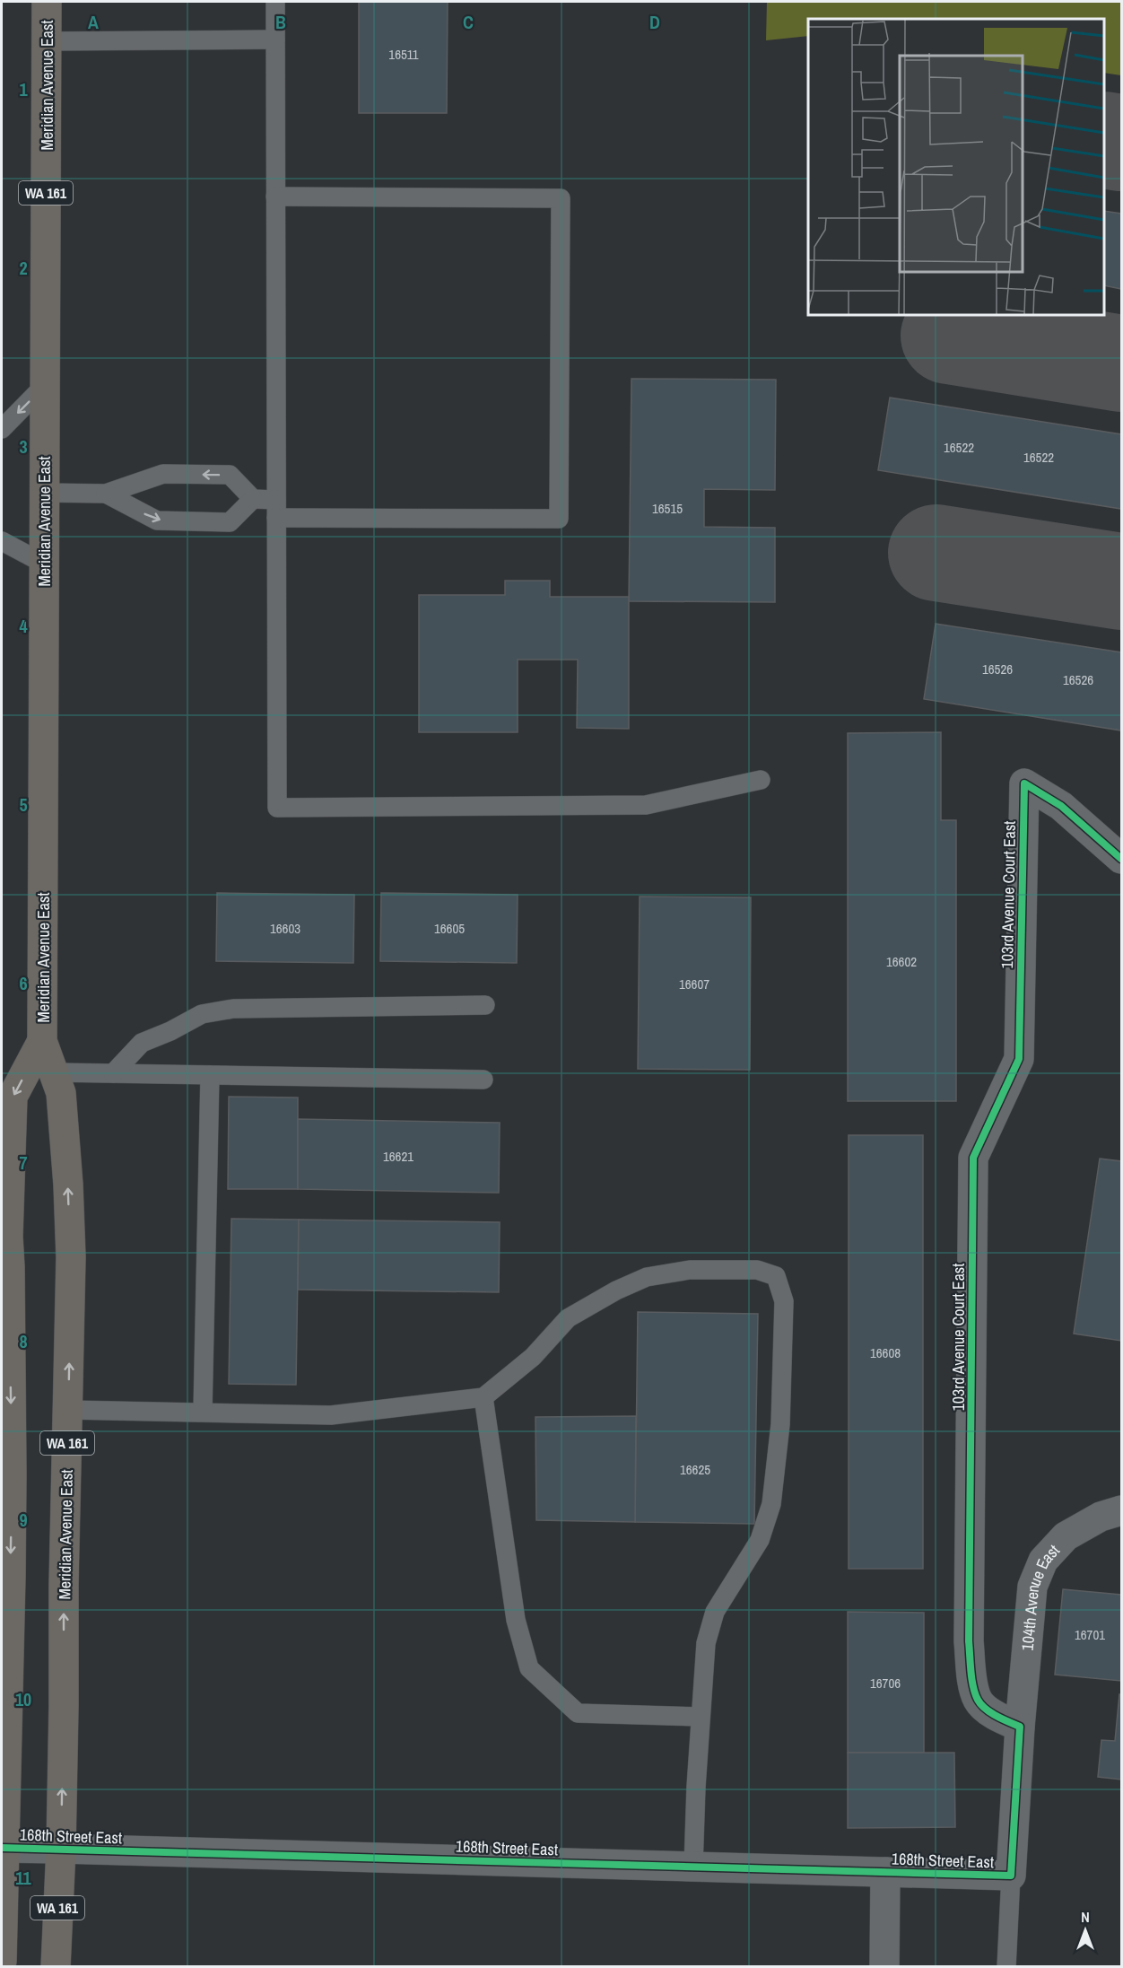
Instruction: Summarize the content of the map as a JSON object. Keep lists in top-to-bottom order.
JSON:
{
  "streets": {
    "main road": ["Meridian Avenue East", "WA 161"],
    "street": ["103rd Avenue Court East", "104th Avenue East", "168th Street East"]
  },
  "crossings": [
    ["Meridian Avenue East", "WA 161"],
    ["Meridian Avenue East", "168th Street East"],
    ["WA 161", "168th Street East"],
    ["103rd Avenue Court East", "104th Avenue East"]
  ],
  "house_numbers": [
    "16511",
    "16522",
    "16522",
    "16515",
    "16526",
    "16526",
    "16603",
    "16605",
    "16602",
    "16607",
    "16621",
    "16608",
    "16625",
    "16701",
    "16706"
  ],
  "north": "top",
  "grid": {
    "columns": [
      "A",
      "B",
      "C",
      "D"
    ],
    "rows": [
      "1",
      "2",
      "3",
      "4",
      "5",
      "6",
      "7",
      "8",
      "9",
      "10",
      "11"
    ]
  }
}
